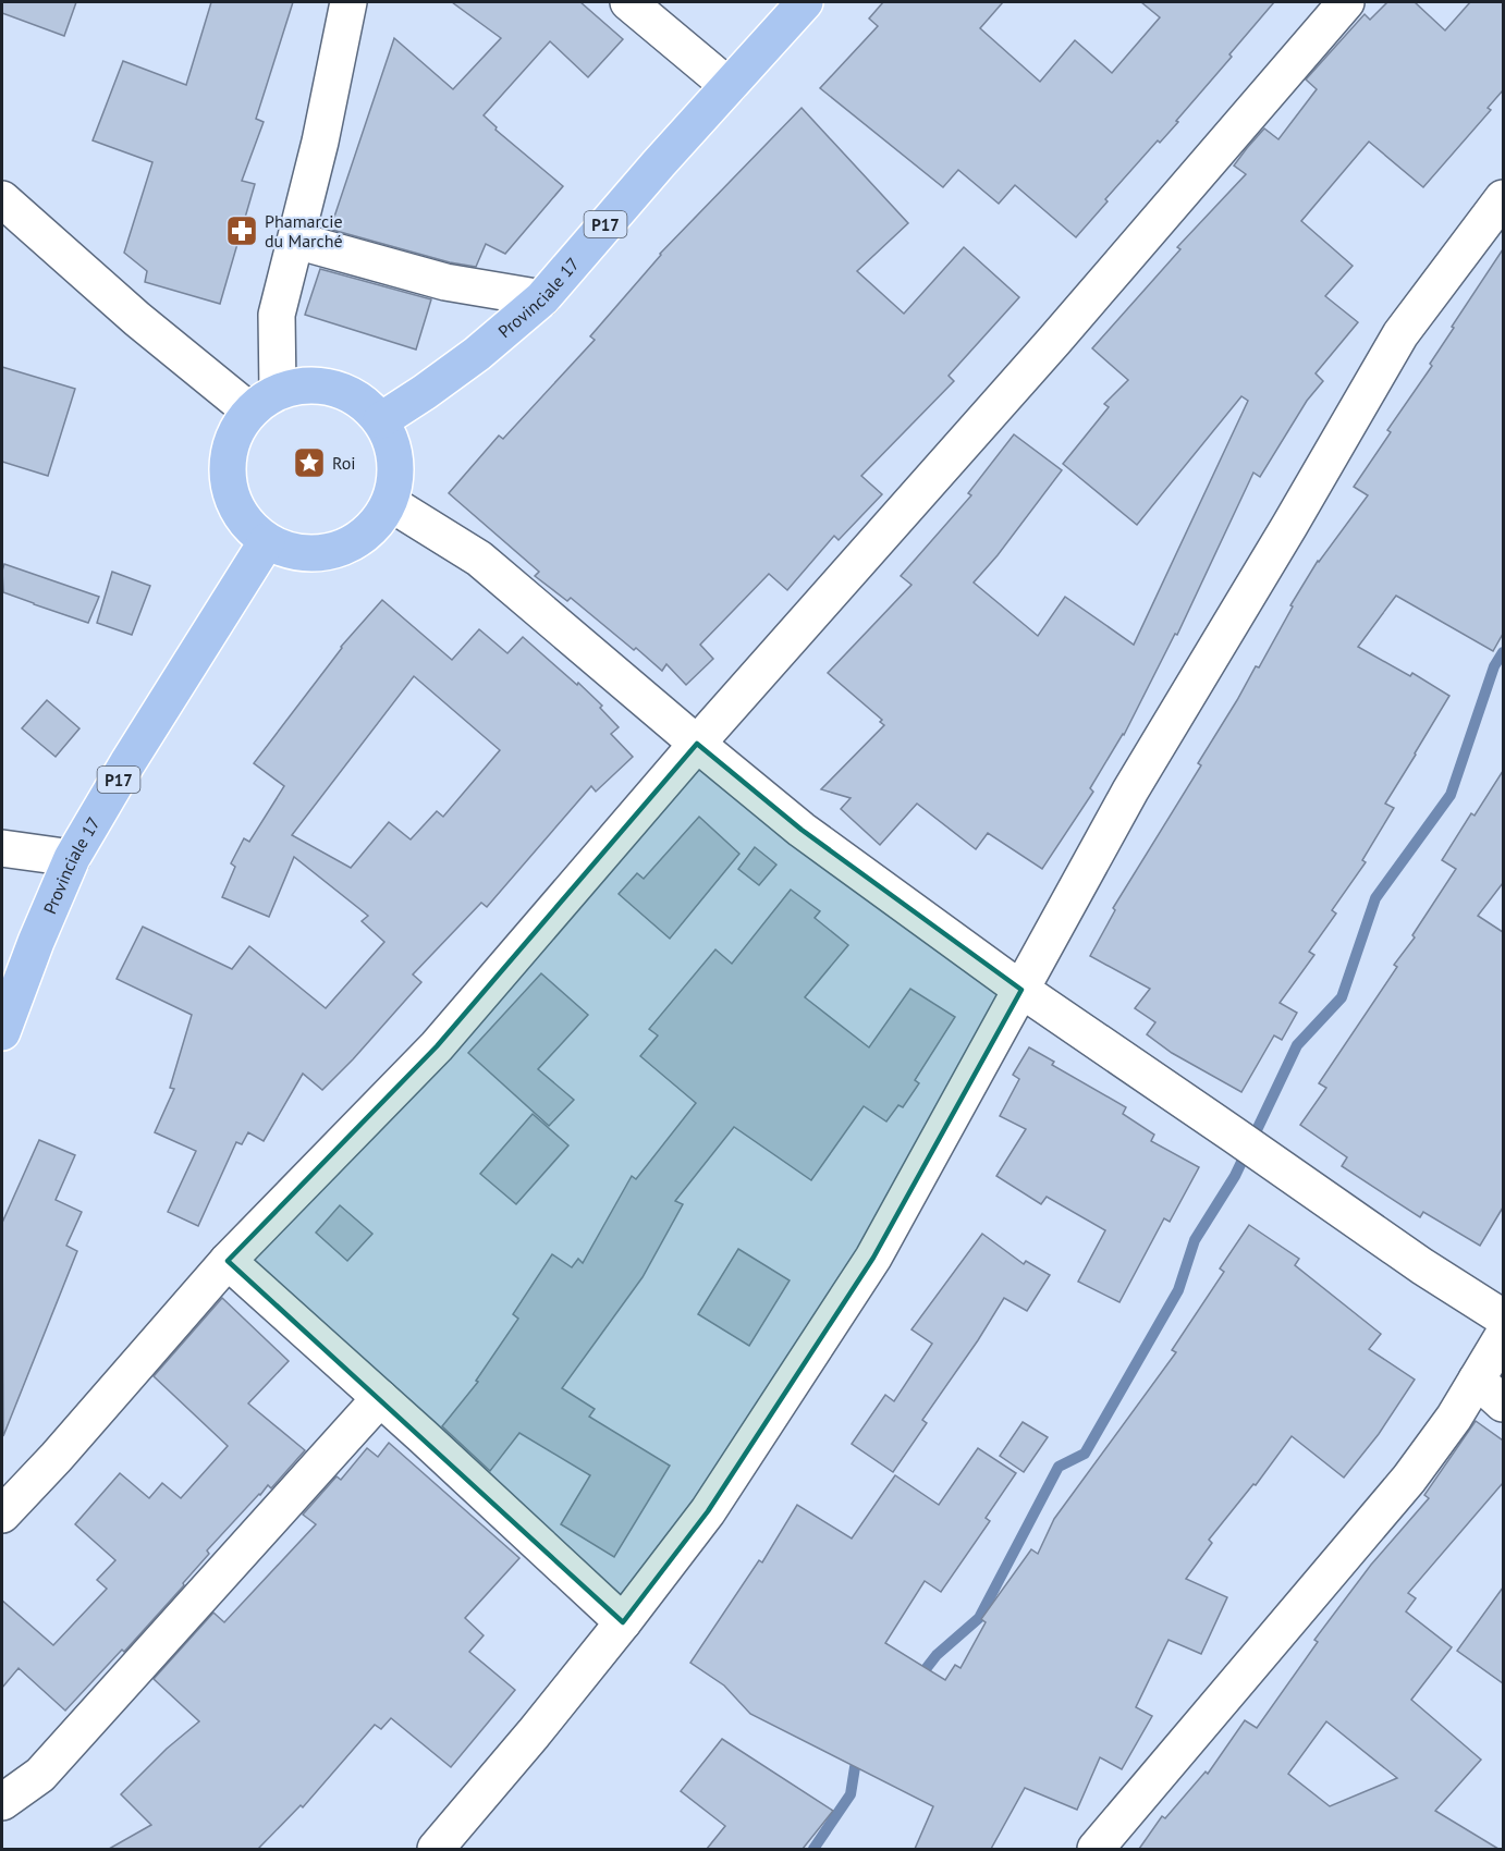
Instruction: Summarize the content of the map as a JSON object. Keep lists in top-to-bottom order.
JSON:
{
  "streets": {
    "main road": ["P17", "Provinciale 17"]
  },
  "places": {
    "pharmacy": ["Phamarcie du Marché"],
    "place": ["Roi"]
  }
}
